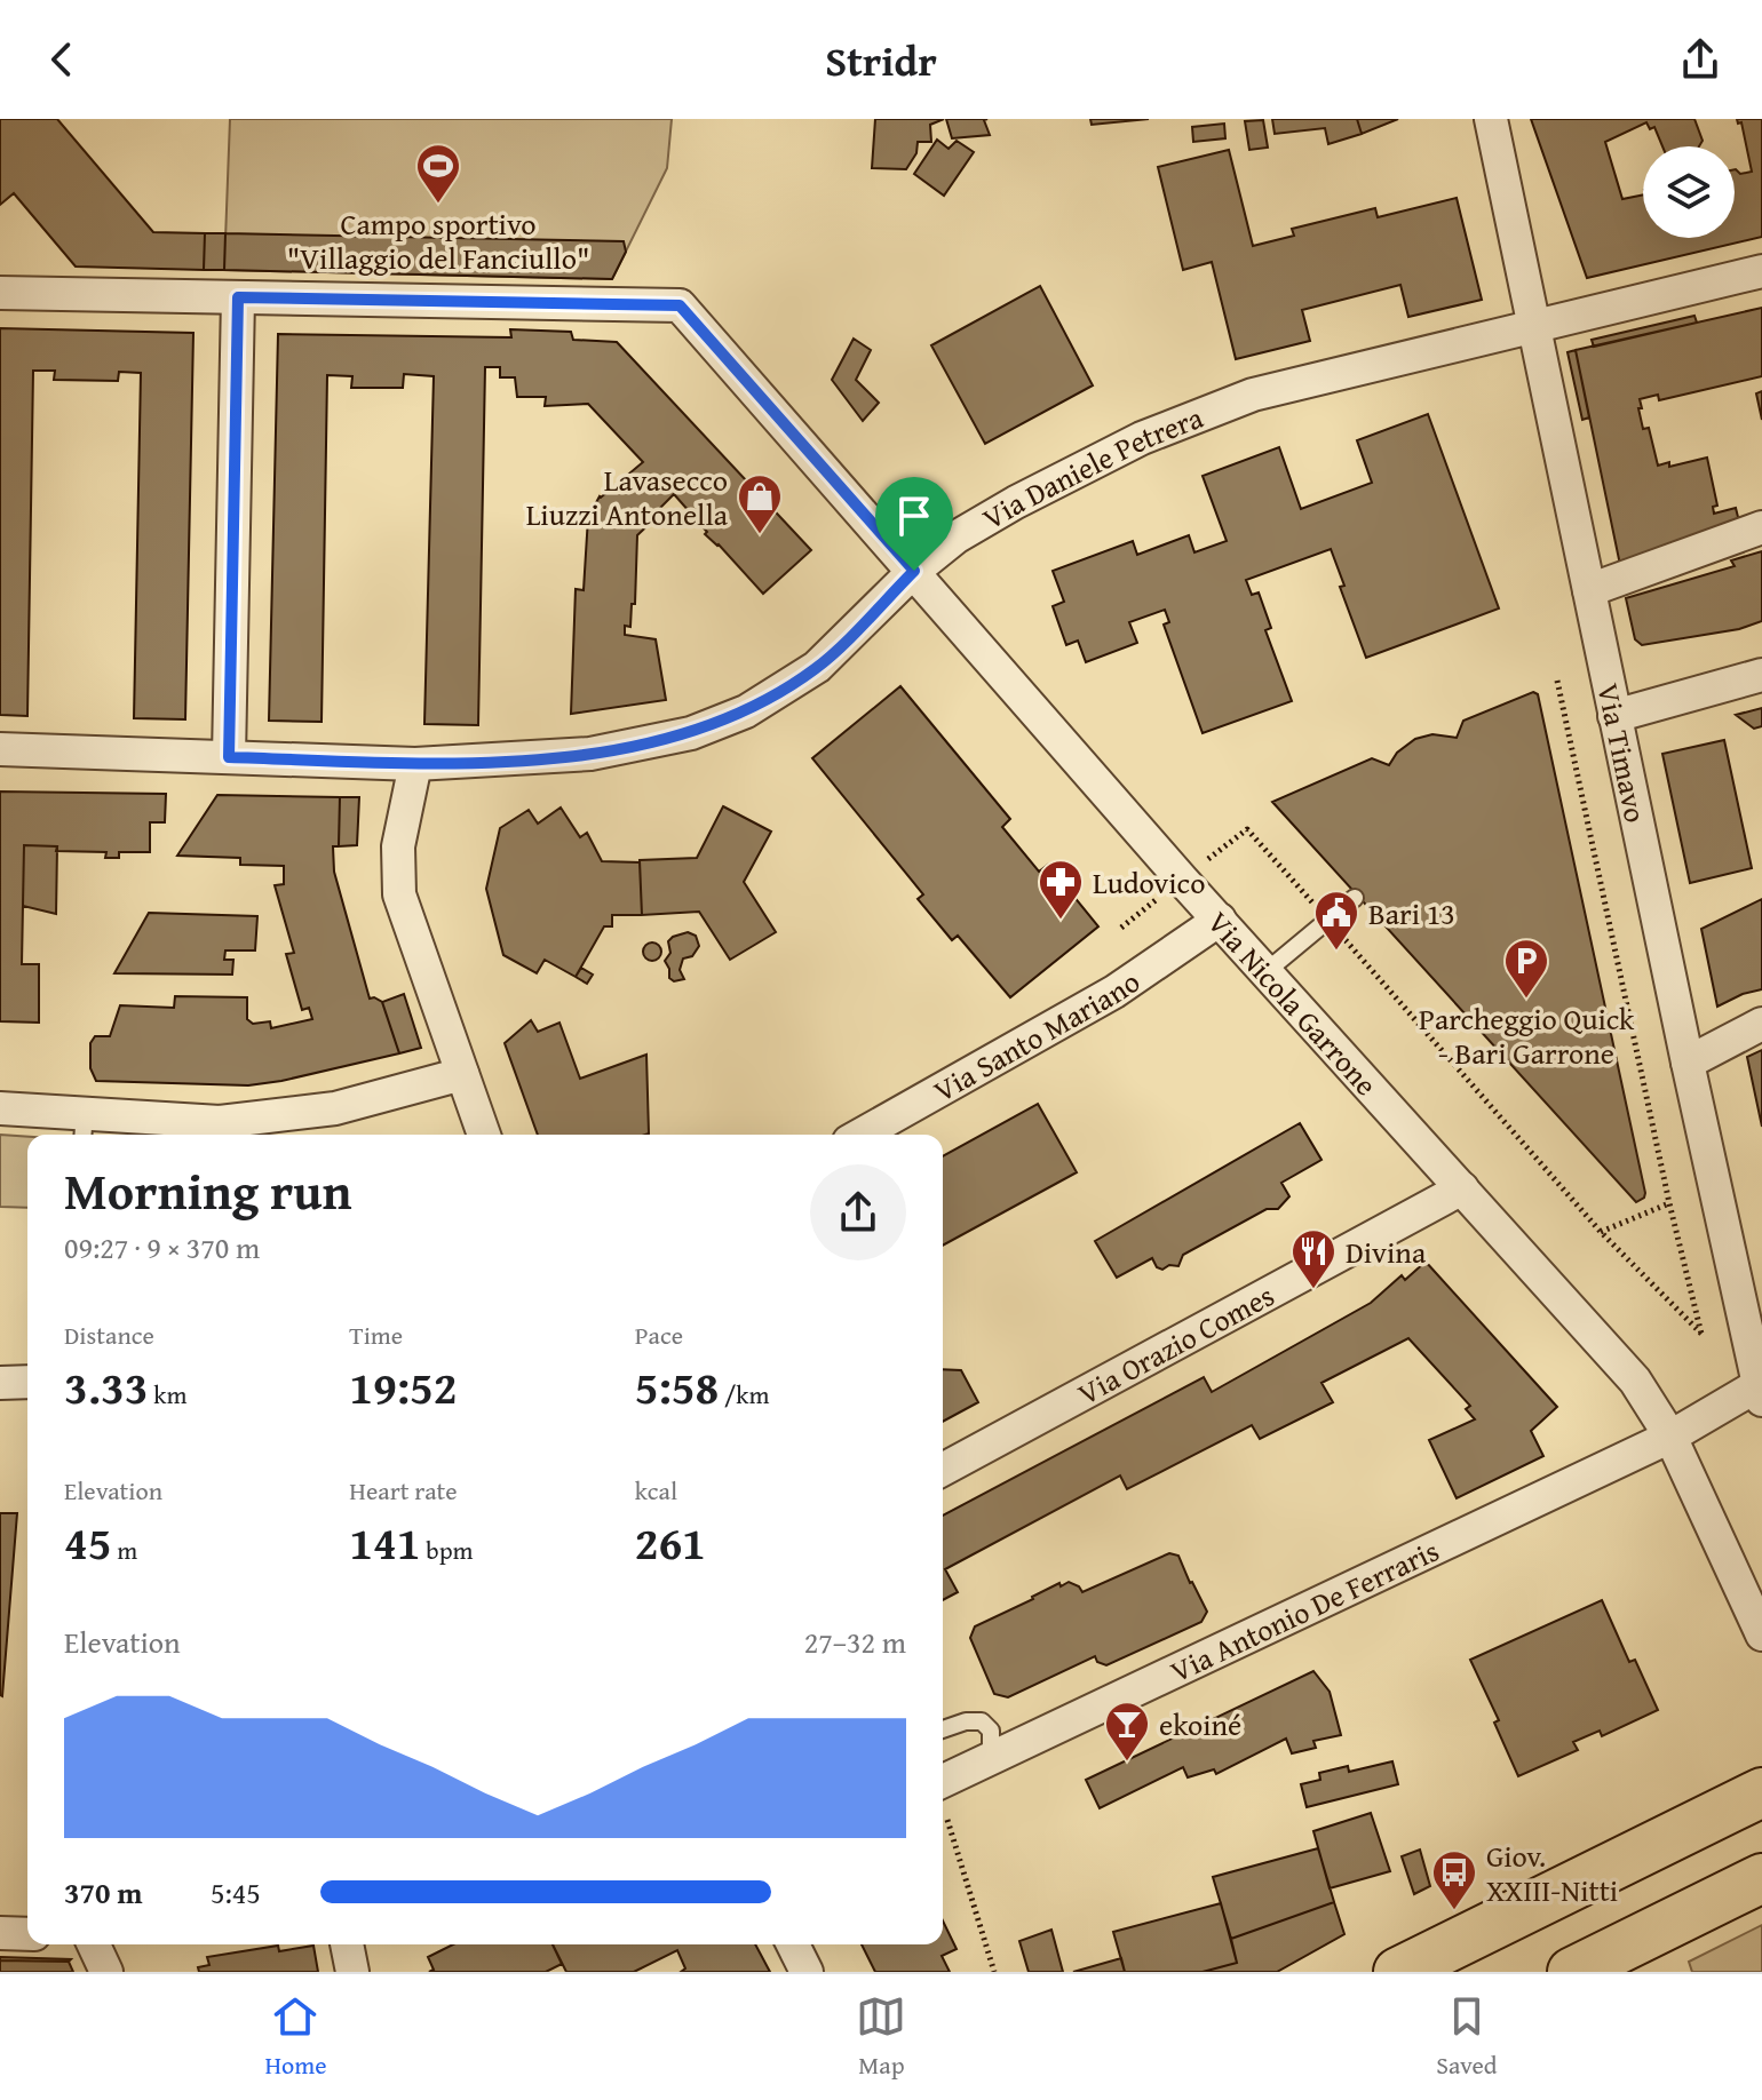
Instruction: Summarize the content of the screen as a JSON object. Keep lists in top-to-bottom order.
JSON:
{
  "streets": {
    "street": [
      "Via Daniele Petrera",
      "Via Timavo",
      "Via Nicola Garrone",
      "Via Santo Mariano",
      "Via Orazio Comes",
      "Via Antonio De Ferraris"
    ]
  },
  "crossings": [
    ["Via Daniele Petrera", "Via Timavo"],
    ["Via Daniele Petrera", "Via Nicola Garrone"],
    ["Via Timavo", "Via Antonio De Ferraris"],
    ["Via Nicola Garrone", "Via Santo Mariano"],
    ["Via Nicola Garrone", "Via Orazio Comes"],
    ["Via Nicola Garrone", "Via Antonio De Ferraris"]
  ],
  "places": {
    "sports": ["Campo sportivo \"Villaggio del Fanciullo\""],
    "shop": ["Lavasecco Liuzzi Antonella"],
    "pharmacy": ["Ludovico"],
    "public building": ["Bari 13"],
    "parking": ["Parcheggio Quick - Bari Garrone"],
    "restaurant": ["Divina"],
    "bar": ["ekoiné"],
    "bus stop": ["Giov. XXIII-Nitti"]
  },
  "page": {
    "header": "Stridr",
    "heading": ["Morning run", "09:27 · 9 × 370 m"],
    "stats": [
      ["Distance", "3.33 km"],
      ["Time", "19:52"],
      ["Pace", "5:58 /km"],
      ["Elevation", "45 m"],
      ["Heart rate", "141 bpm"],
      ["kcal", "261"]
    ],
    "chart": ["Elevation", "27–32 m"],
    "list": [
      {
        "name": "370 m",
        "note": "5:45"
      }
    ],
    "tabs": ["Home", "Map", "Saved"]
  }
}
